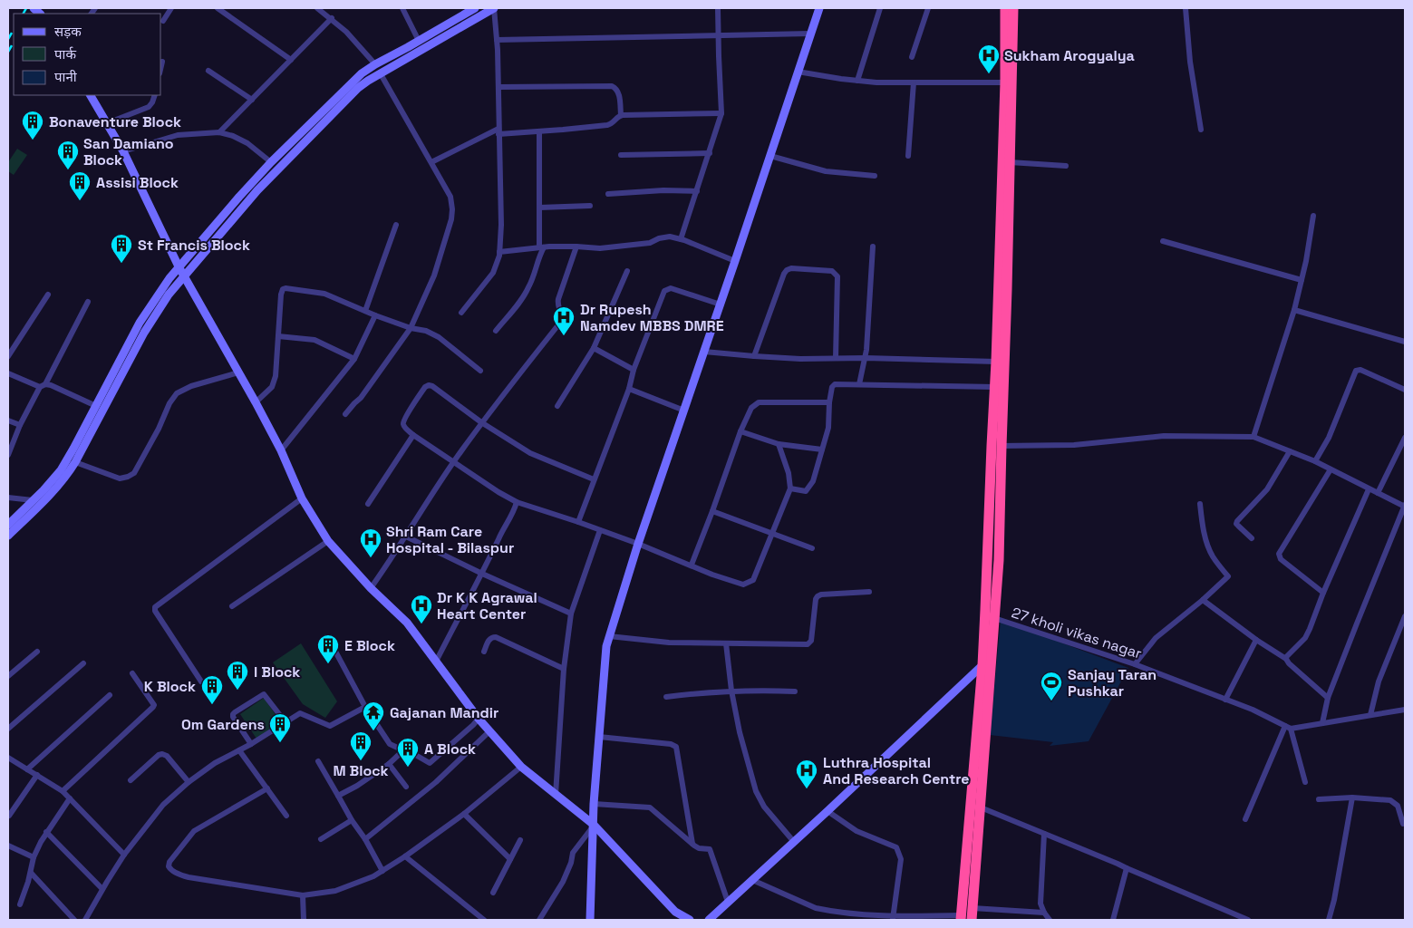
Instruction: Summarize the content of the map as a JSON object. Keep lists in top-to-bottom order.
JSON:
{
  "streets": {
    "street": ["27 kholi vikas nagar"]
  },
  "places": {
    "hospital": [
      "Sukham Arogyalya",
      "Dr Rupesh Namdev MBBS DMRE",
      "Shri Ram Care Hospital - Bilaspur",
      "Dr K K Agrawal Heart Center",
      "Luthra Hospital And Research Centre"
    ],
    "building": [
      "Bonaventure Block",
      "San Damiano Block",
      "Assisi Block",
      "St Francis Block",
      "E Block",
      "I Block",
      "K Block",
      "Om Gardens",
      "M Block",
      "A Block"
    ],
    "sports": ["Sanjay Taran Pushkar"],
    "temple": ["Gajanan Mandir"]
  },
  "legend": ["सड़क", "पार्क", "पानी"]
}
